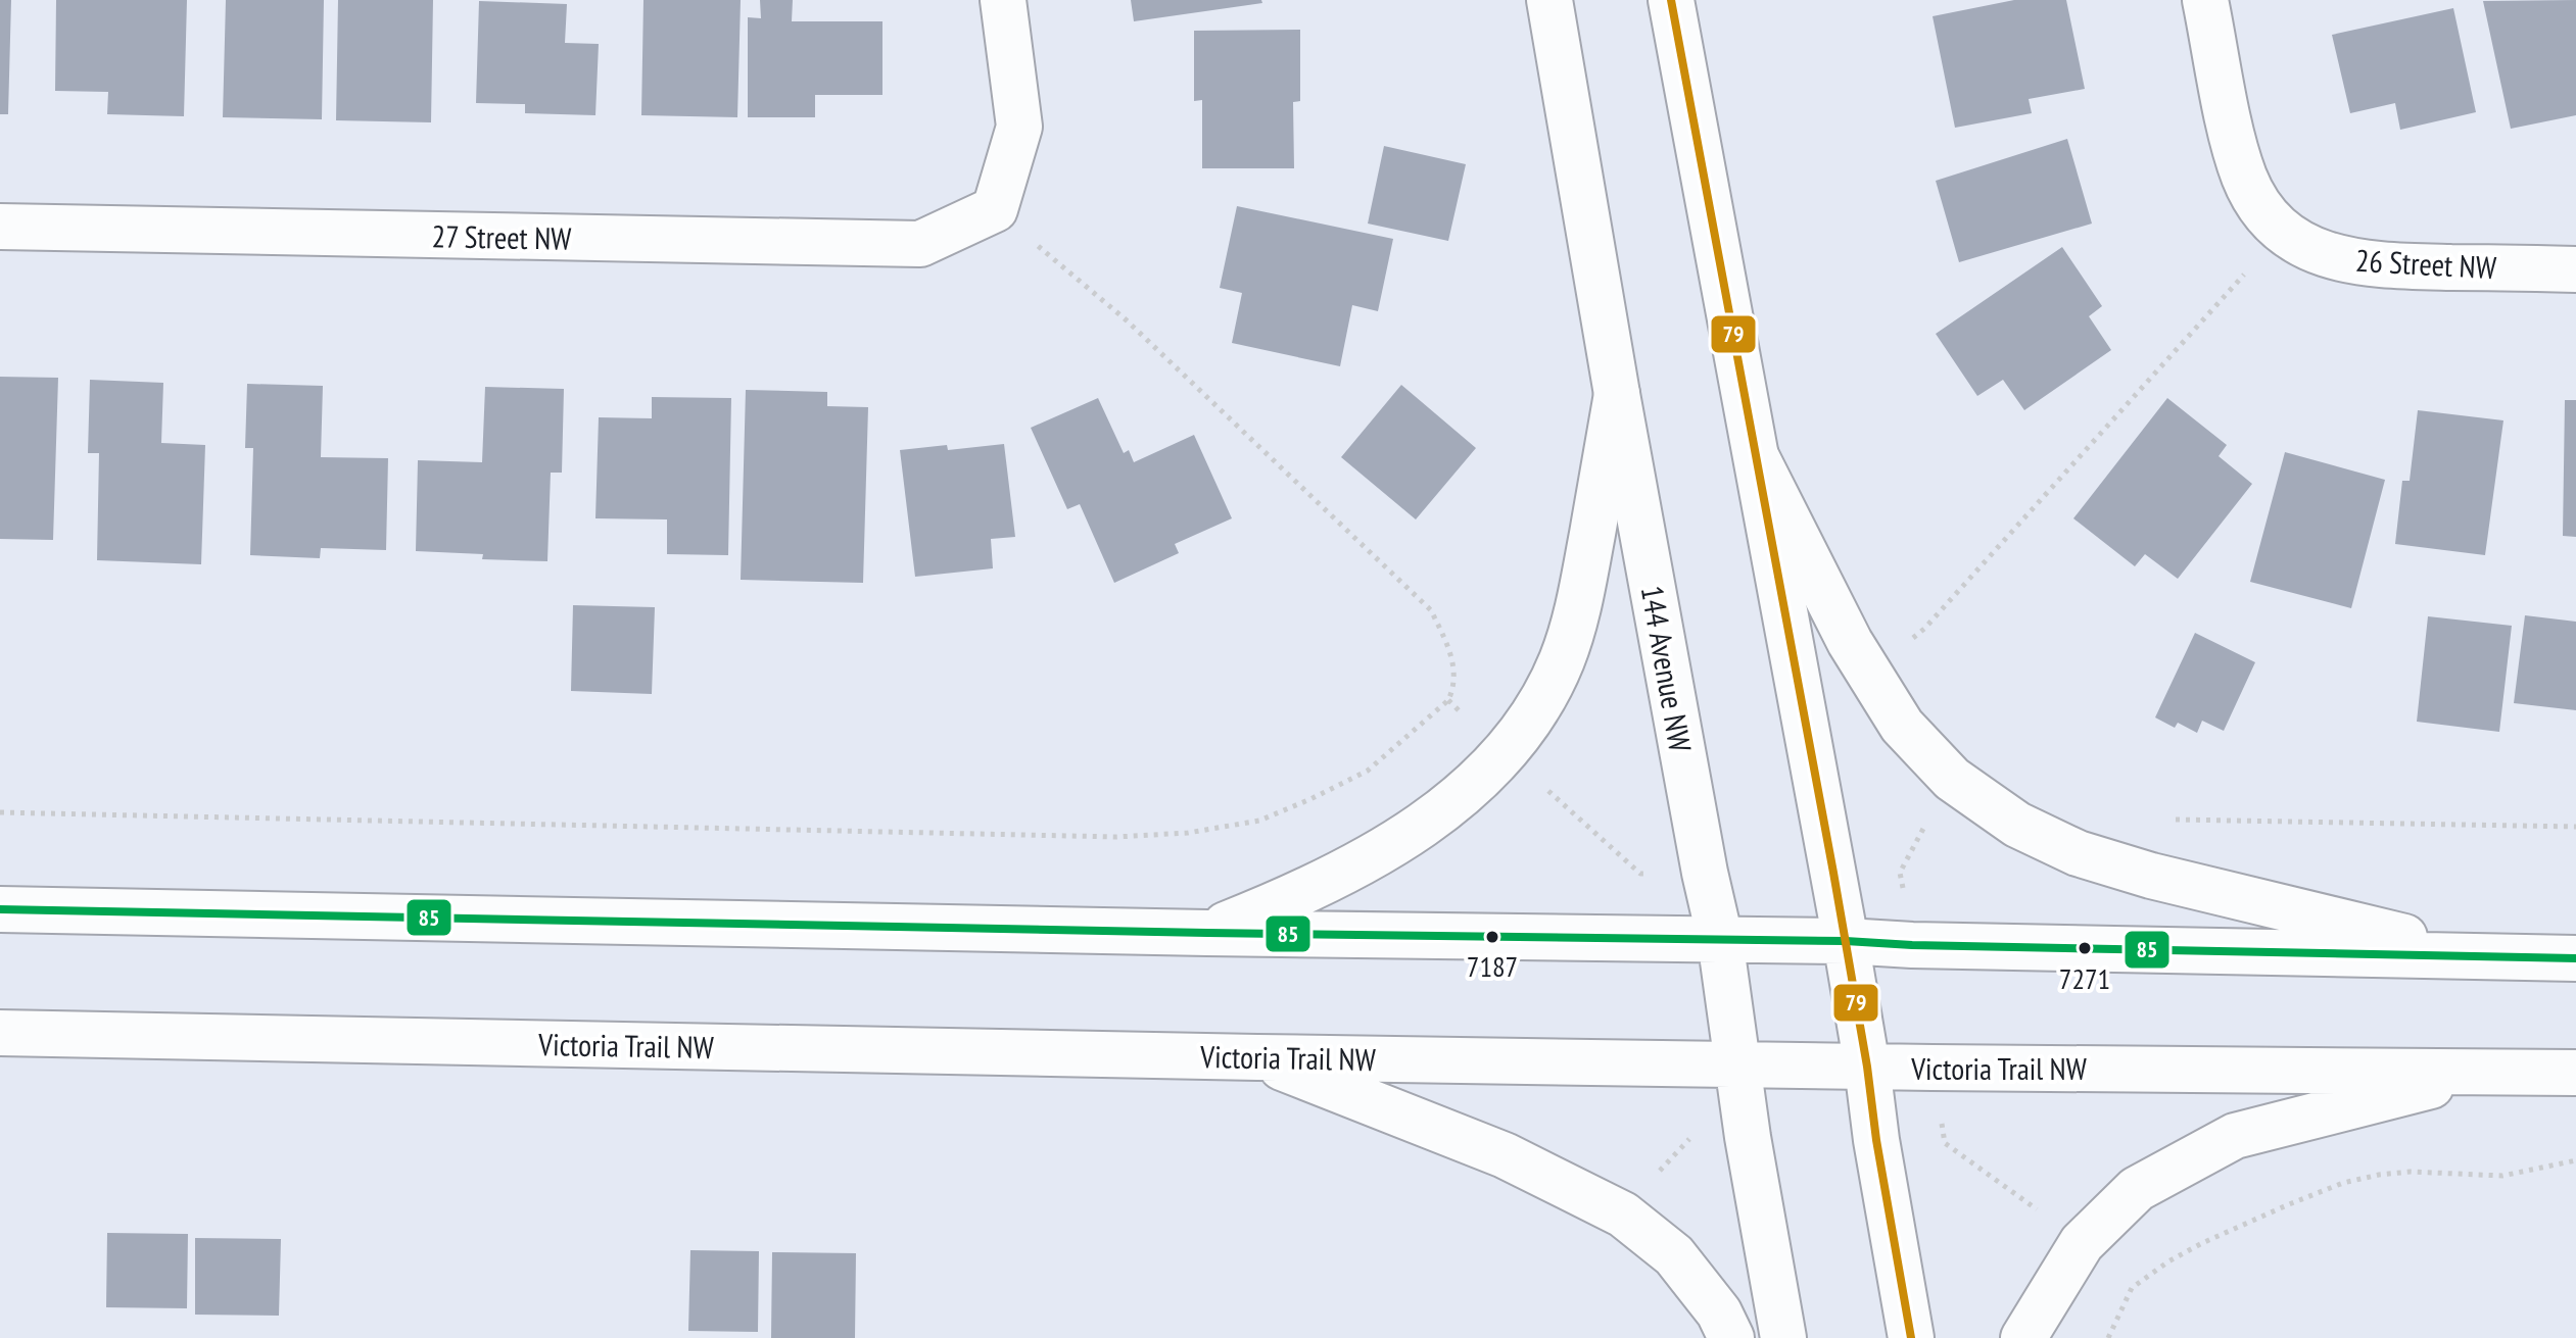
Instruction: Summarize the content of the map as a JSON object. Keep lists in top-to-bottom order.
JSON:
{
  "streets": {
    "main road": [
      "27 Street NW",
      "26 Street NW",
      "144 Avenue NW",
      "Victoria Trail NW"
    ]
  },
  "crossings": [
    ["144 Avenue NW", "Victoria Trail NW"]
  ],
  "places": ["7187", "7271"],
  "lines": ["transit line 79", "transit line 85"]
}
